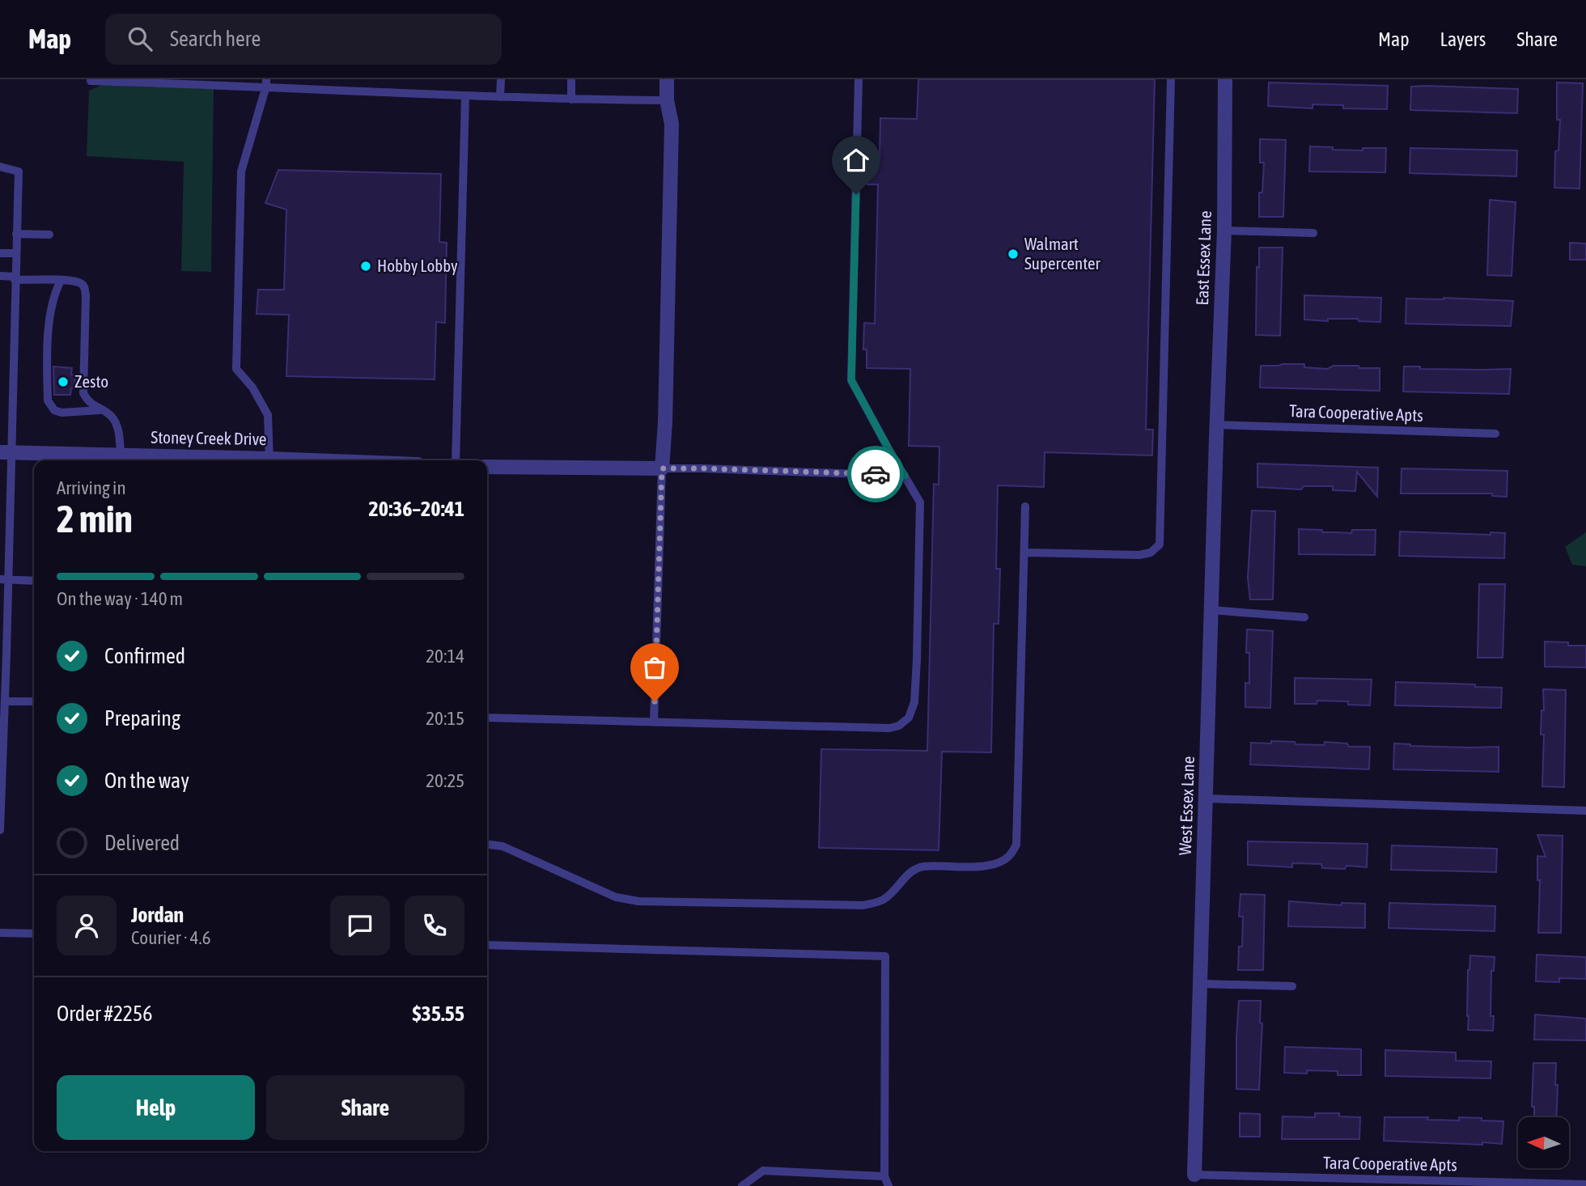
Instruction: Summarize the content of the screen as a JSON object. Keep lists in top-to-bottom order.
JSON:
{
  "streets": {
    "street": ["East Essex Lane", "Stoney Creek Drive", "West Essex Lane"],
    "lane": ["Tara Cooperative Apts"]
  },
  "crossings": [
    ["East Essex Lane", "Tara Cooperative Apts"],
    ["East Essex Lane", "West Essex Lane"],
    ["Tara Cooperative Apts", "West Essex Lane"]
  ],
  "places": ["Walmart Supercenter", "Hobby Lobby", "Zesto"],
  "north": "left",
  "page": {
    "header": "Map",
    "search": "Search here",
    "nav": ["Map", "Layers", "Share"],
    "heading": ["2 min", "Arriving in", "20:36–20:41"],
    "panel": [
      "Jordan",
      "Courier · 4.6",
      "Order #2256",
      "$35.55"
    ],
    "bar": "On the way · 140 m",
    "list": [
      ["Confirmed", "20:14"],
      ["Preparing", "20:15"],
      ["On the way", "20:25"],
      "Delivered"
    ],
    "buttons": ["Help", "Share"]
  }
}
